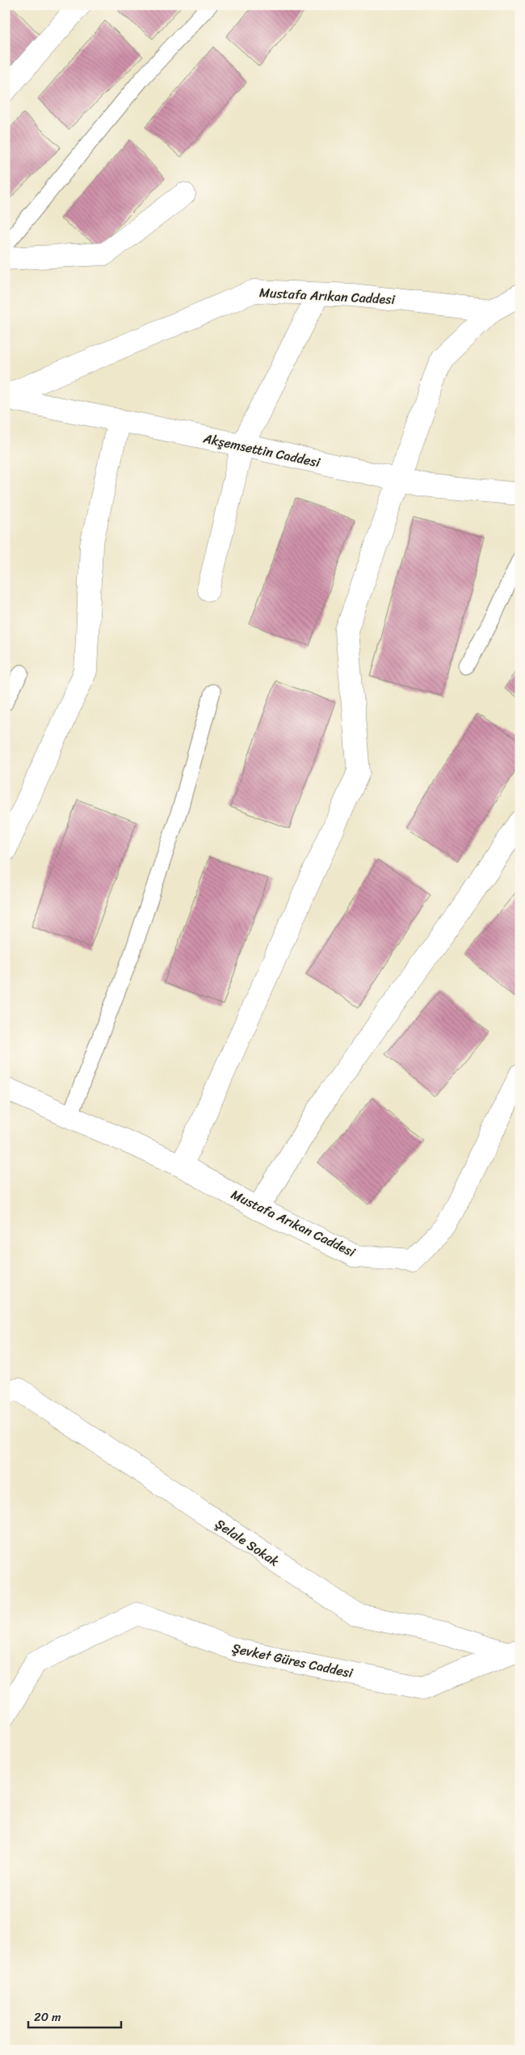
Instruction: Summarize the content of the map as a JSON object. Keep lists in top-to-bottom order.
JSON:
{
  "streets": {
    "street": [
      "Mustafa Arıkan Caddesi",
      "Akşemsettin Caddesi",
      "Şelale Sokak",
      "Şevket Güres Caddesi"
    ]
  },
  "crossings": [
    ["Mustafa Arıkan Caddesi", "Akşemsettin Caddesi"],
    ["Şelale Sokak", "Şevket Güres Caddesi"]
  ],
  "scale_bar": "20 m"
}
